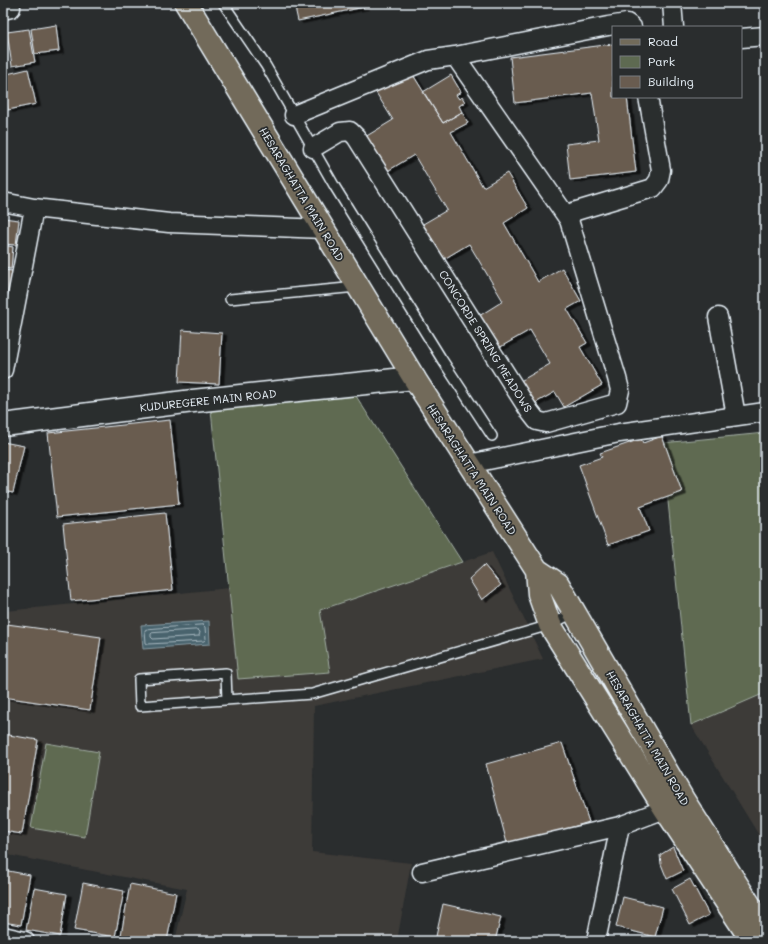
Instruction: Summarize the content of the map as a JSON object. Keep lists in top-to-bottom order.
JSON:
{
  "streets": {
    "main road": ["HESARAGHATTA MAIN ROAD"],
    "street": ["CONCORDE SPRING MEADOWS", "KUDUREGERE MAIN ROAD"]
  },
  "crossings": [
    ["HESARAGHATTA MAIN ROAD", "KUDUREGERE MAIN ROAD"]
  ],
  "legend": ["Road", "Park", "Building"]
}
